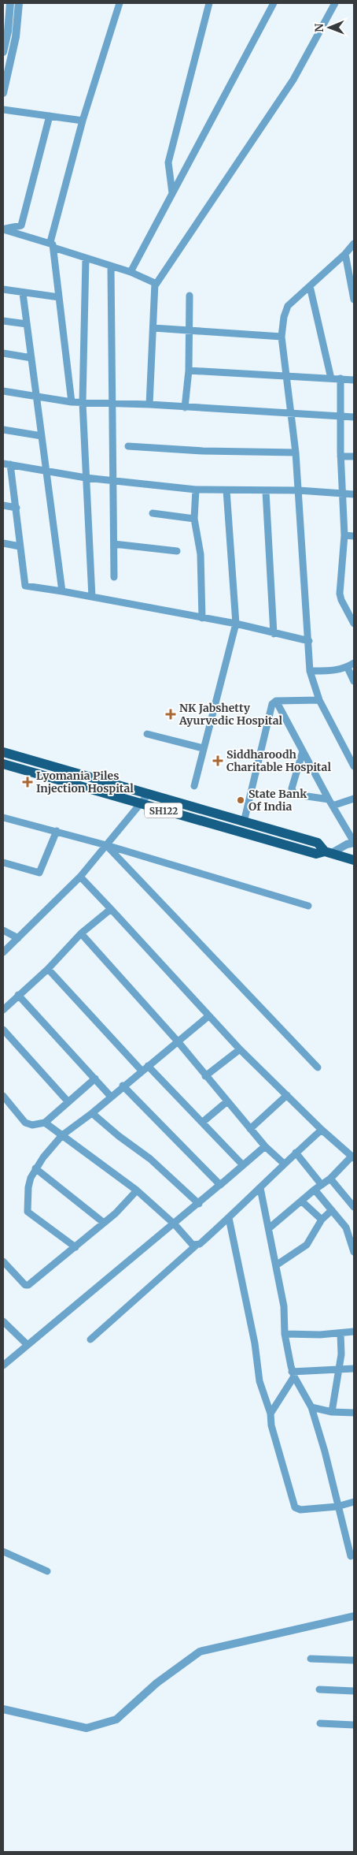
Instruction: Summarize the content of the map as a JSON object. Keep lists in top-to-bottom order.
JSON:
{
  "streets": {
    "main road": ["SH122"]
  },
  "places": {
    "health": ["NK Jabshetty Ayurvedic Hospital", "Siddharoodh Charitable Hospital", "Lyomania Piles Injection Hospital"],
    "other": ["State Bank Of India"]
  },
  "north": "left"
}
